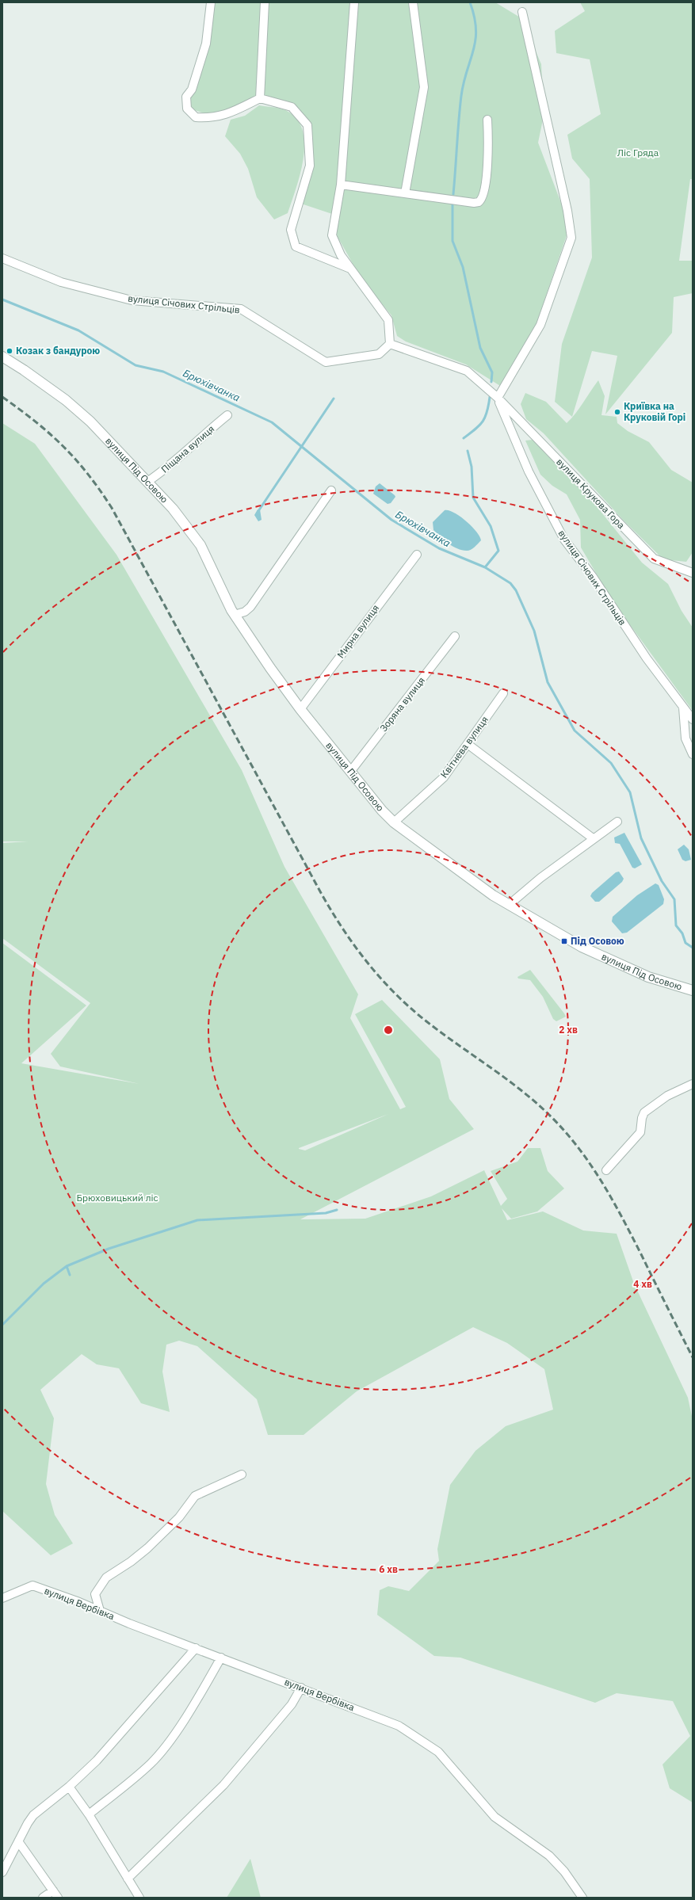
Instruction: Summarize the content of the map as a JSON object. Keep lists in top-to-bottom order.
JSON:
{
  "streets": {
    "street": [
      "вулиця Січових Стрільців",
      "Піщана вулиця",
      "вулиця Під Осовою",
      "вулиця Крукова Гора",
      "Мирна вулиця",
      "Зоряна вулиця",
      "Квітнева вулиця",
      "вулиця Вербівка"
    ]
  },
  "crossings": [
    ["вулиця Січових Стрільців", "вулиця Крукова Гора"],
    ["Піщана вулиця", "вулиця Під Осовою"],
    ["вулиця Під Осовою", "Мирна вулиця"],
    ["вулиця Під Осовою", "Зоряна вулиця"],
    ["вулиця Під Осовою", "Квітнева вулиця"]
  ],
  "water": ["Брюхівчанка"],
  "parks": ["Ліс Гряда", "Брюховицький ліс"],
  "places": {
    "other": ["Козак з бандурою", "Криївка на Круковій Горі"],
    "transit": ["Під Осовою"]
  },
  "rings": ["2 хв", "4 хв", "6 хв"]
}
